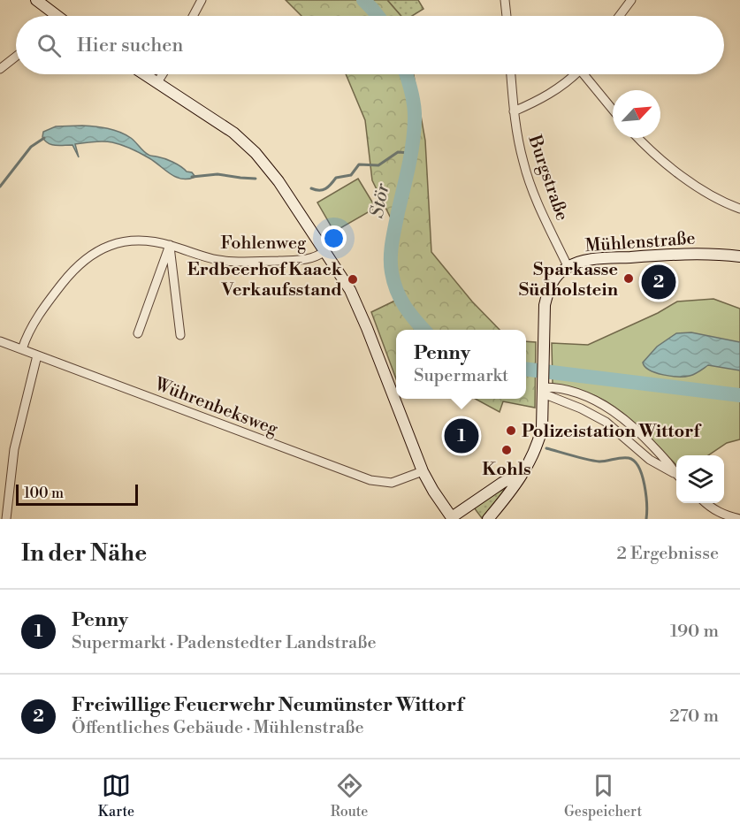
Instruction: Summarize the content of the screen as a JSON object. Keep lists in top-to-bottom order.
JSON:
{
  "streets": {
    "street": [
      "Burgstraße",
      "Mühlenstraße",
      "Fohlenweg",
      "Wührenbeksweg"
    ]
  },
  "crossings": [
    ["Burgstraße", "Mühlenstraße"],
    ["Fohlenweg", "Wührenbeksweg"]
  ],
  "water": ["Stör"],
  "places": [
    "Sparkasse Südholstein",
    "Erdbeerhof Kaack Verkaufsstand",
    "Polizeistation Wittorf",
    "Kohls"
  ],
  "scale_bar": "100 m",
  "north": "top right",
  "page": {
    "search": "Hier suchen",
    "pins": ["2", "1"],
    "popup": ["Penny", "Supermarkt"],
    "scale": "100 m",
    "heading": ["In der Nähe", "2 Ergebnisse"],
    "list": [
      {
        "mark": "1",
        "name": "Penny",
        "note": "Supermarkt · Padenstedter Landstraße",
        "value": "190 m"
      },
      {
        "mark": "2",
        "name": "Freiwillige Feuerwehr Neumünster Wittorf",
        "note": "Öffentliches Gebäude · Mühlenstraße",
        "value": "270 m"
      }
    ],
    "nav": ["Karte", "Route", "Gespeichert"]
  }
}
